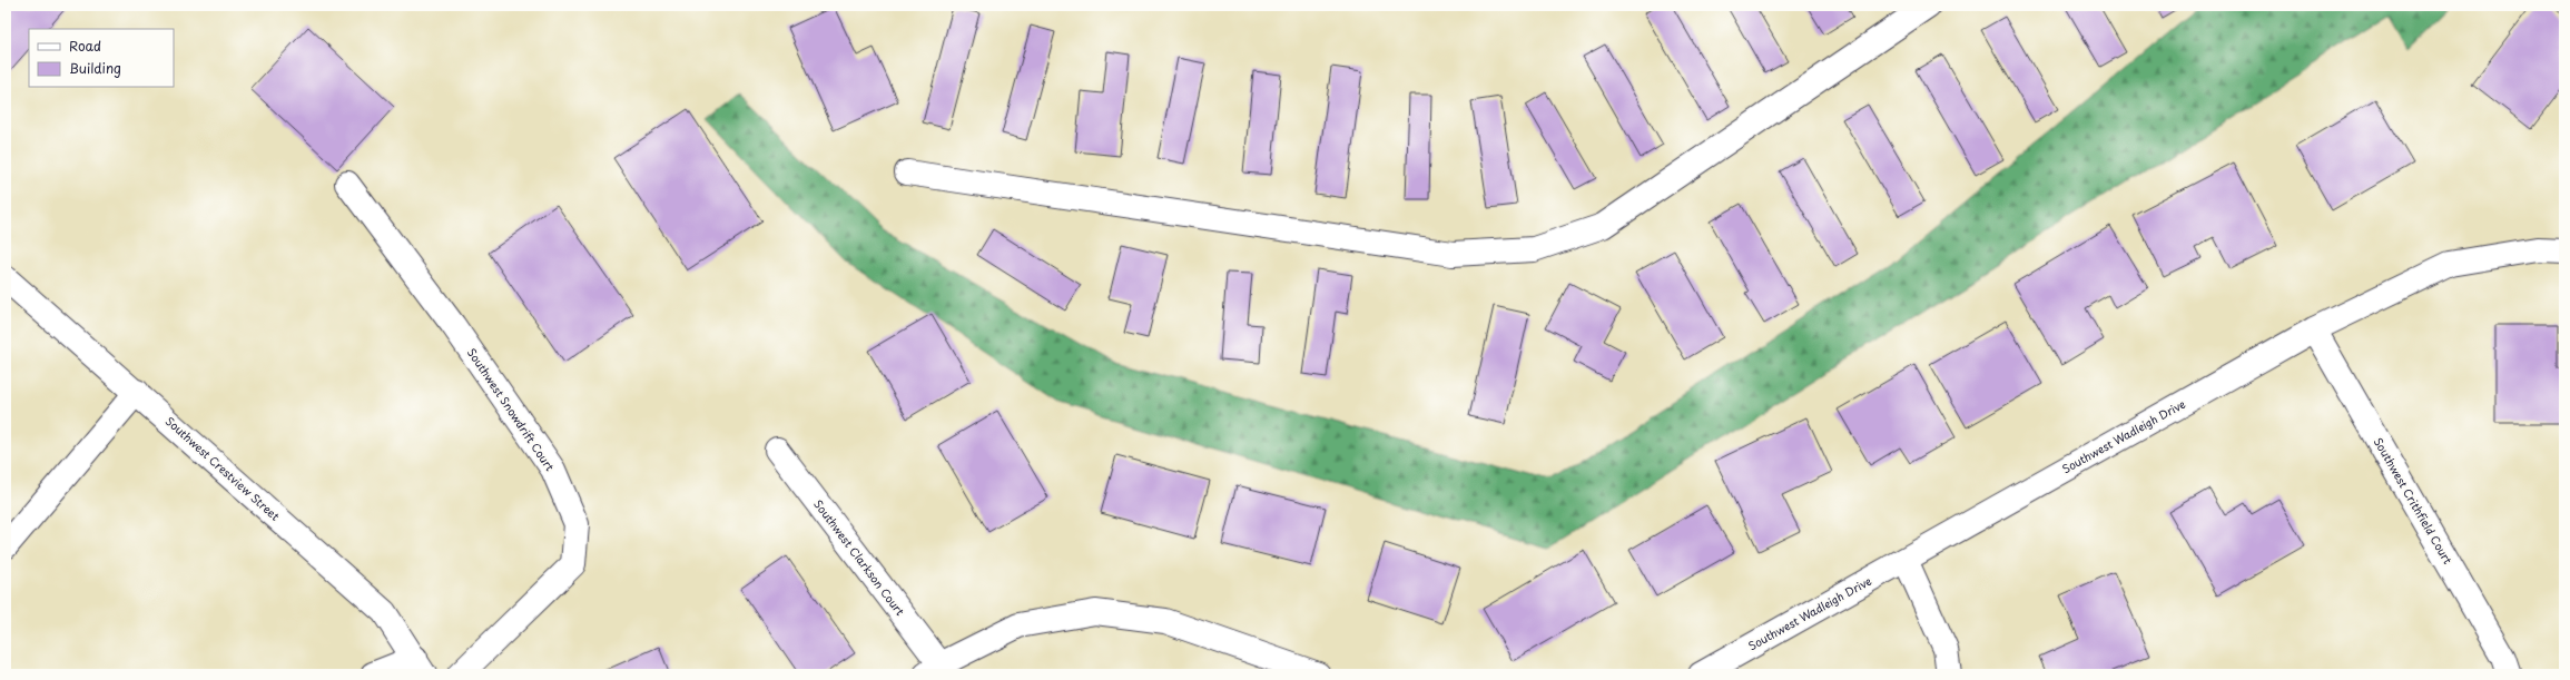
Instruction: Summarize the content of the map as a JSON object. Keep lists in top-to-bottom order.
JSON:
{
  "streets": {
    "street": [
      "Southwest Snowdrift Court",
      "Southwest Wadleigh Drive",
      "Southwest Crestview Street",
      "Southwest Crithfield Court",
      "Southwest Clarkson Court"
    ]
  },
  "crossings": [
    ["Southwest Wadleigh Drive", "Southwest Crithfield Court"]
  ],
  "legend": ["Road", "Building"]
}
